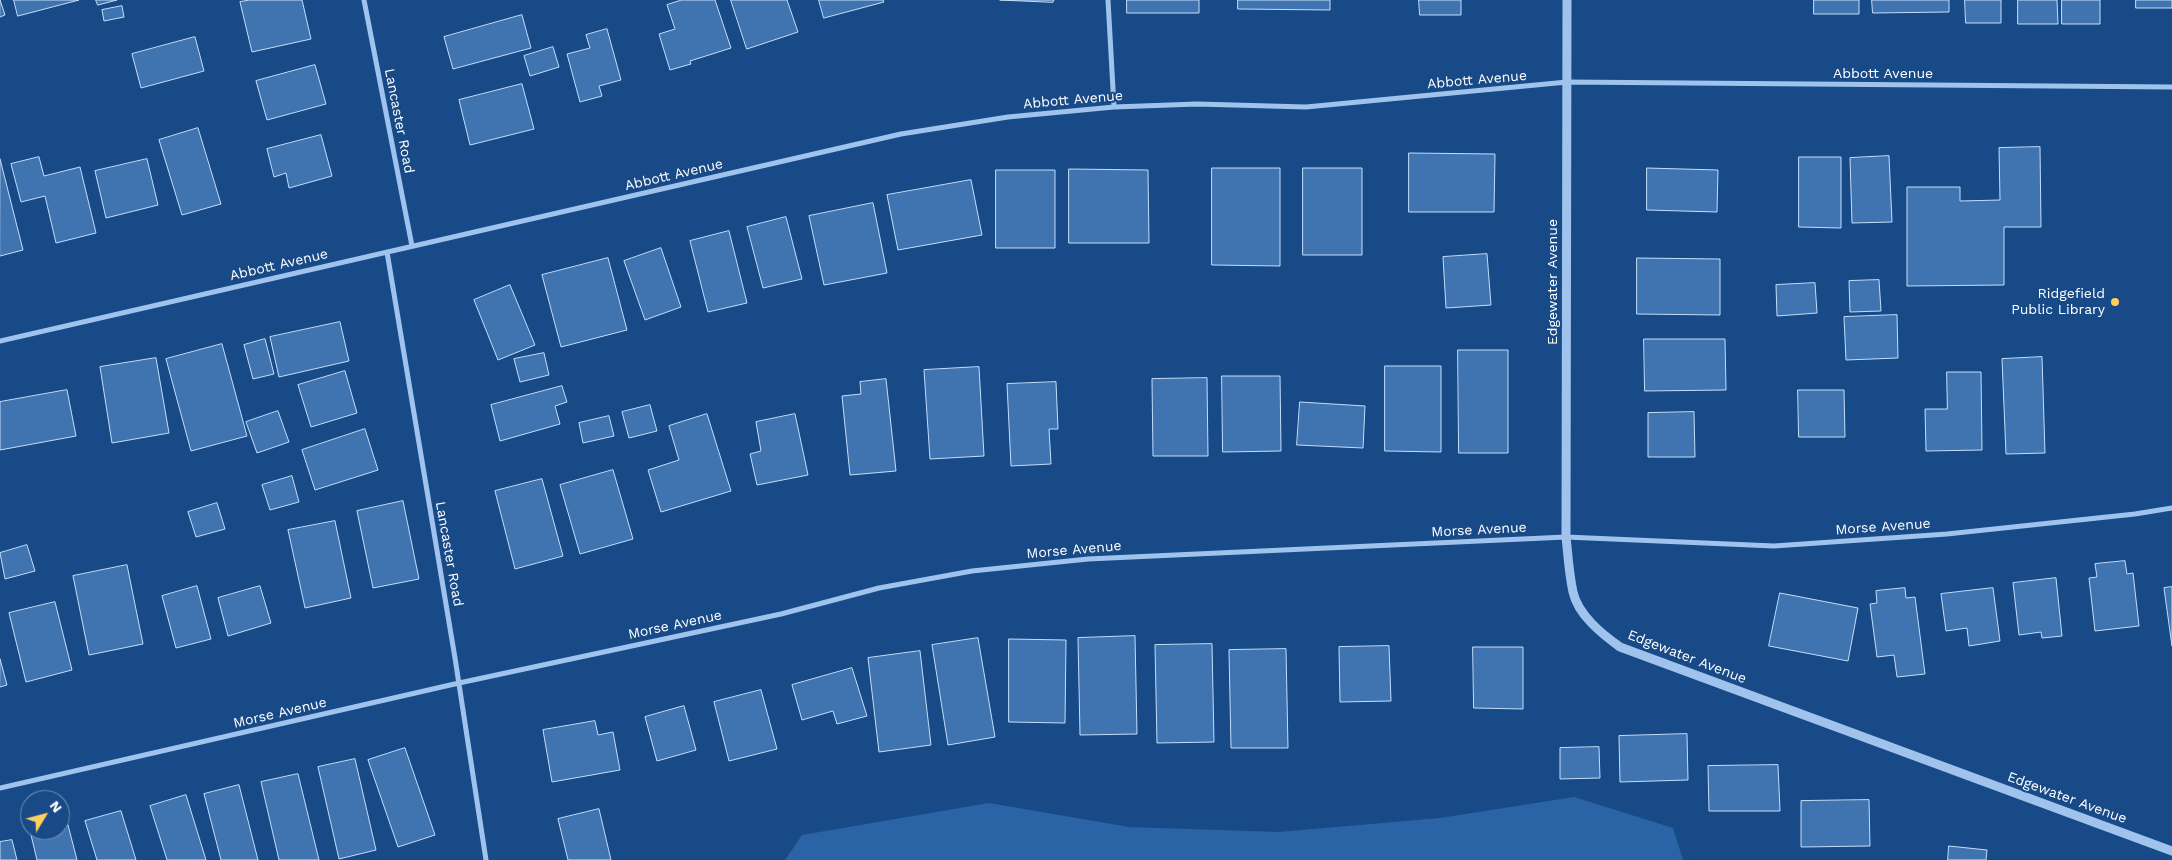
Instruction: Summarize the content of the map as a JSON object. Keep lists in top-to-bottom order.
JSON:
{
  "streets": {
    "street": [
      "Abbott Avenue",
      "Lancaster Road",
      "Edgewater Avenue",
      "Morse Avenue"
    ]
  },
  "crossings": [
    ["Abbott Avenue", "Lancaster Road"],
    ["Abbott Avenue", "Edgewater Avenue"],
    ["Lancaster Road", "Morse Avenue"],
    ["Edgewater Avenue", "Morse Avenue"]
  ],
  "places": ["Ridgefield Public Library"],
  "north": "top right"
}
